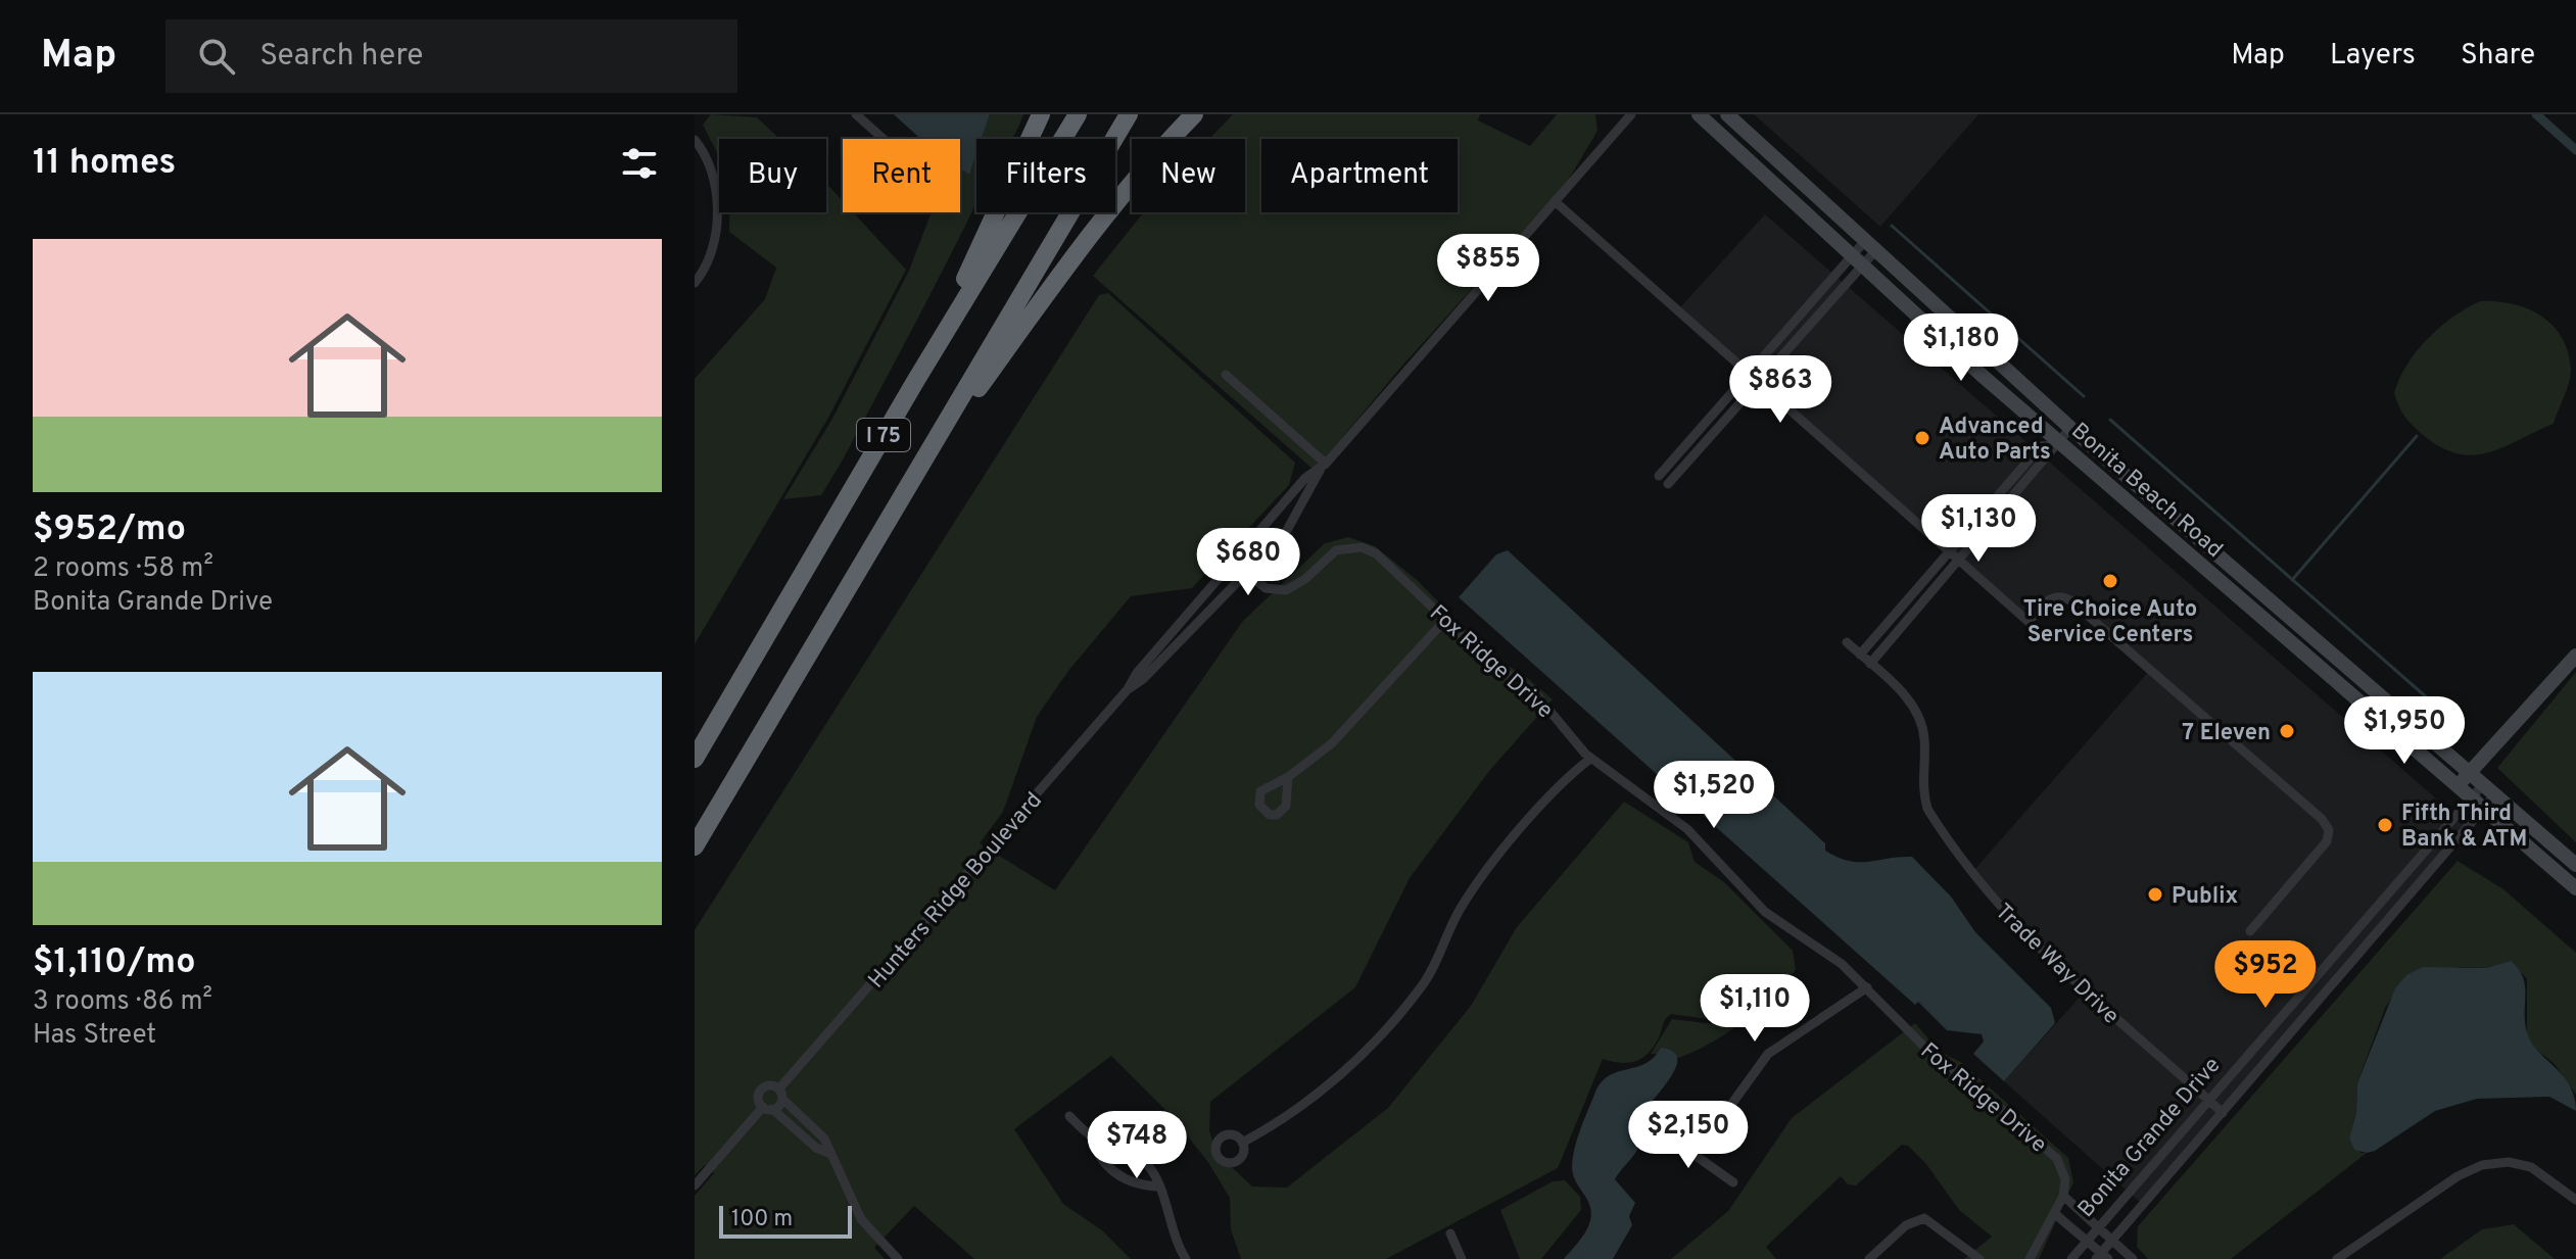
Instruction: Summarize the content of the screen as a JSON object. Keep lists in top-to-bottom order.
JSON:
{
  "streets": {
    "highway": ["I 75"],
    "street": [
      "Bonita Beach Road",
      "Fox Ridge Drive",
      "Hunters Ridge Boulevard",
      "Trade Way Drive",
      "Bonita Grande Drive"
    ]
  },
  "crossings": [
    ["Bonita Beach Road", "Bonita Grande Drive"],
    ["Fox Ridge Drive", "Hunters Ridge Boulevard"],
    ["Trade Way Drive", "Bonita Grande Drive"]
  ],
  "places": [
    "Advanced Auto Parts",
    "Tire Choice Auto Service Centers",
    "7 Eleven",
    "Fifth Third Bank & ATM",
    "Publix"
  ],
  "scale_bar": "100 m",
  "page": {
    "header": "Map",
    "search": "Search here",
    "nav": ["Map", "Layers", "Share"],
    "heading": "11 homes",
    "chip": [
      "Buy",
      "Rent",
      "Filters",
      "New",
      "Apartment"
    ],
    "list": [
      {
        "name": "$952/mo",
        "note": "2 rooms · 58 m² · Bonita Grande Drive"
      },
      {
        "name": "$1,110/mo",
        "note": "3 rooms · 86 m² · Has Street"
      }
    ],
    "price": [
      "$855",
      "$1,180",
      "$863",
      "$1,130",
      "$680",
      "$1,950",
      "$1,520",
      "$952",
      "$1,110",
      "$2,150",
      "$748"
    ],
    "scale": "100 m"
  }
}
